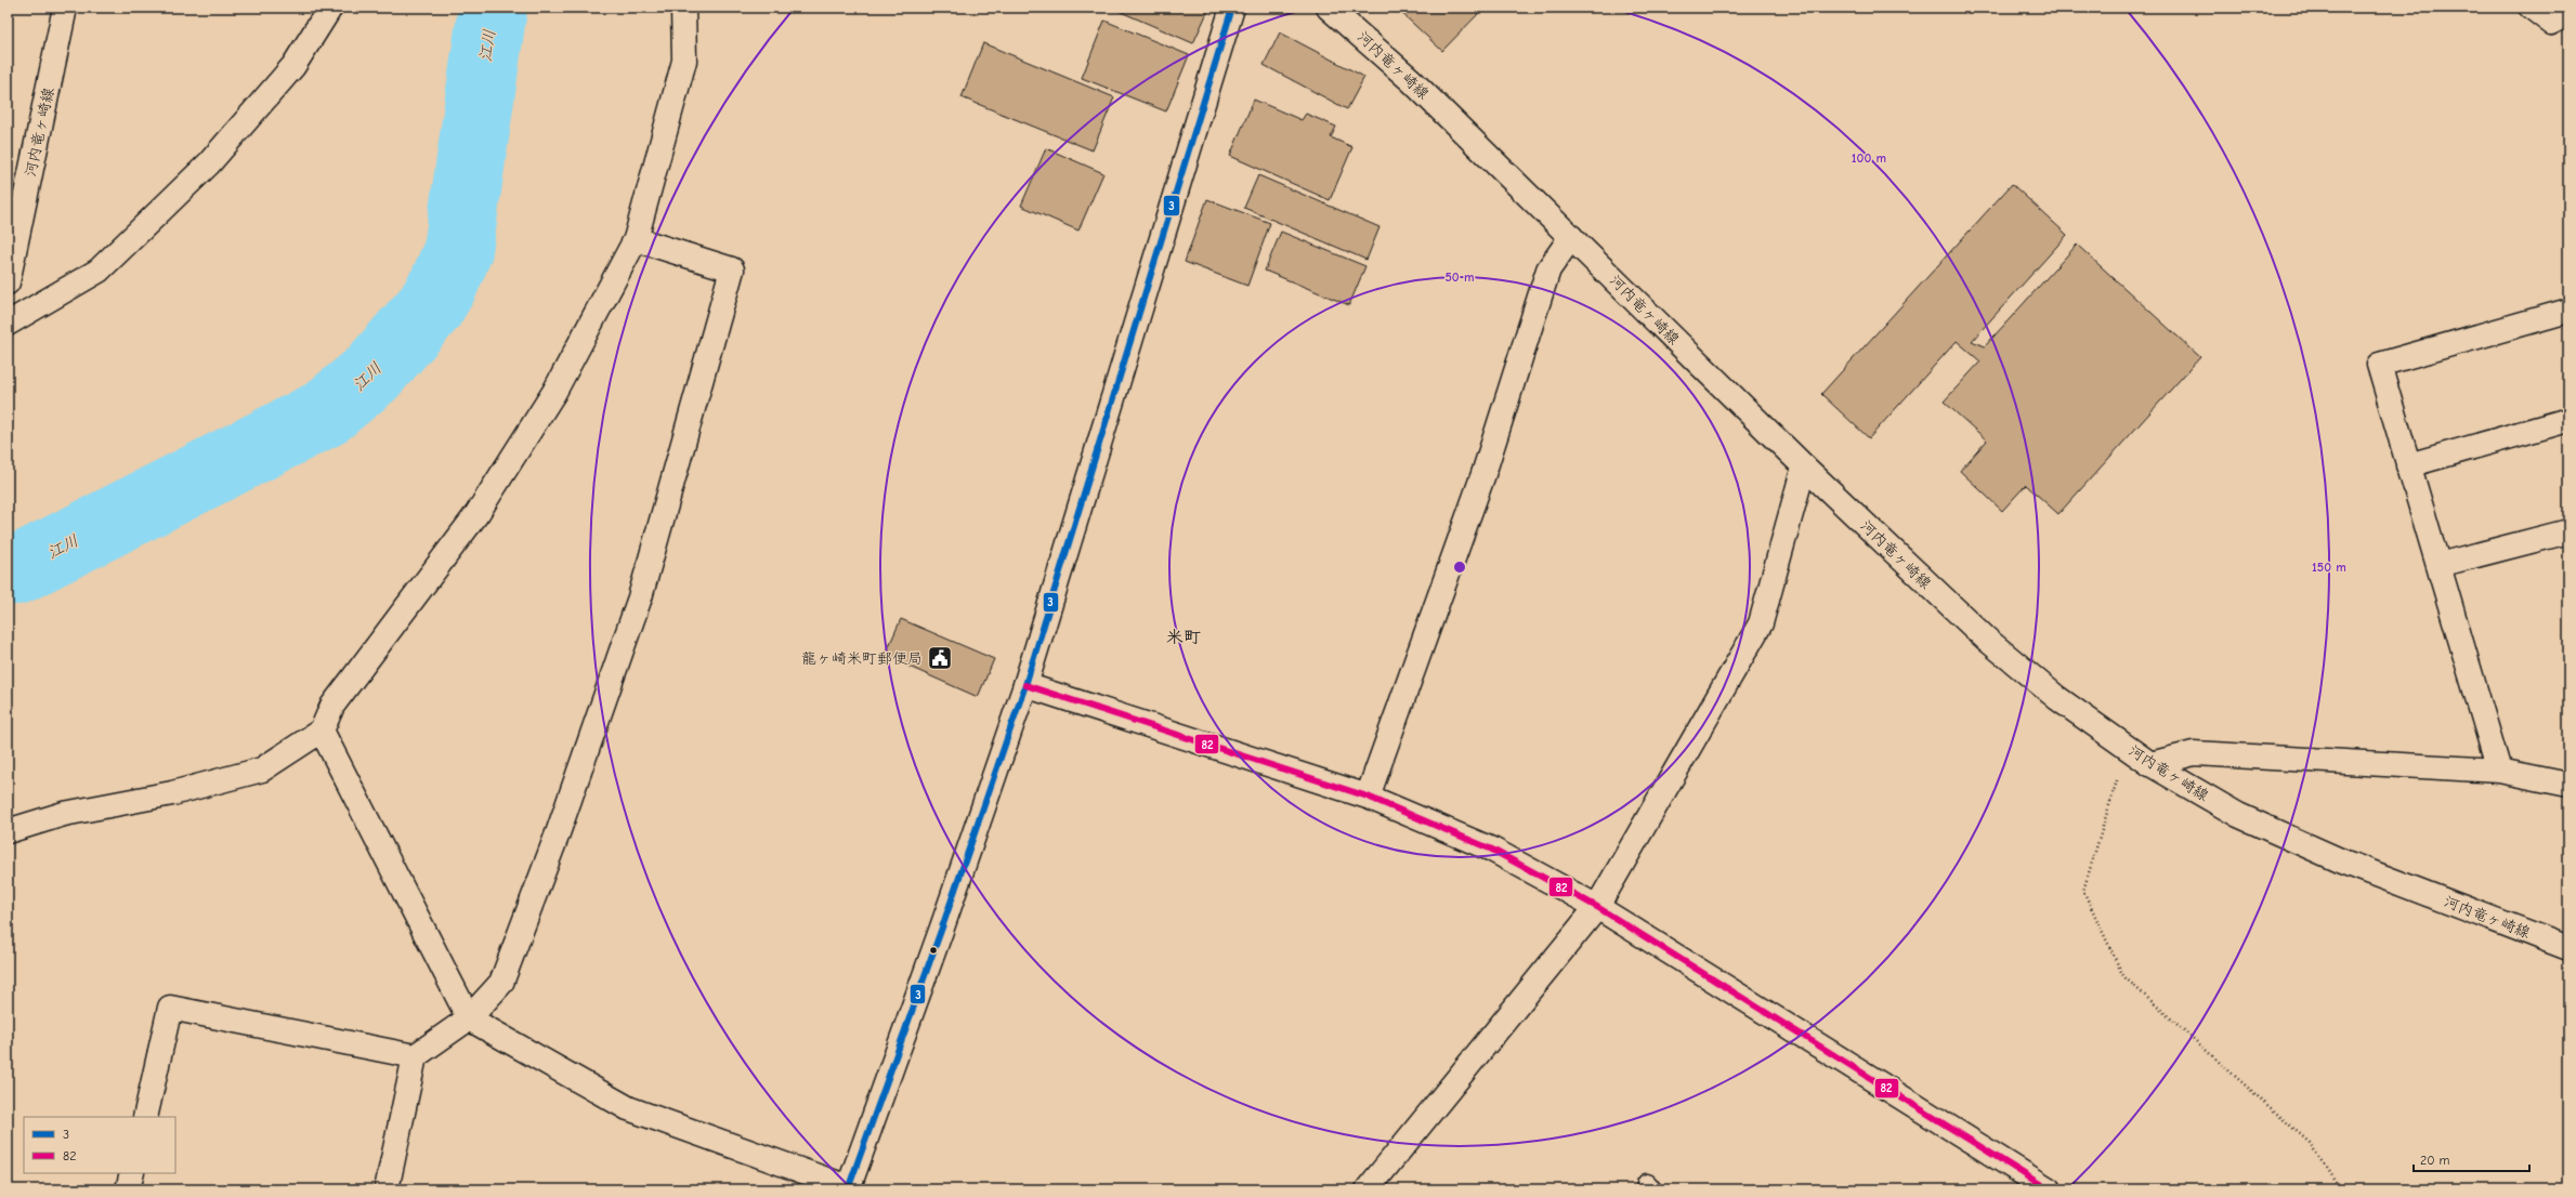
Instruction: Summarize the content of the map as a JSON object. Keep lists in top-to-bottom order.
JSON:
{
  "streets": {
    "street": ["河内竜ヶ崎線"]
  },
  "districts": ["米町"],
  "water": ["江川"],
  "places": {
    "public building": ["龍ヶ崎米町郵便局"]
  },
  "lines": ["transit line 3", "transit line 82"],
  "legend": ["3", "82"],
  "scale_bar": "20 m",
  "rings": ["100 m", "50 m", "150 m"]
}
